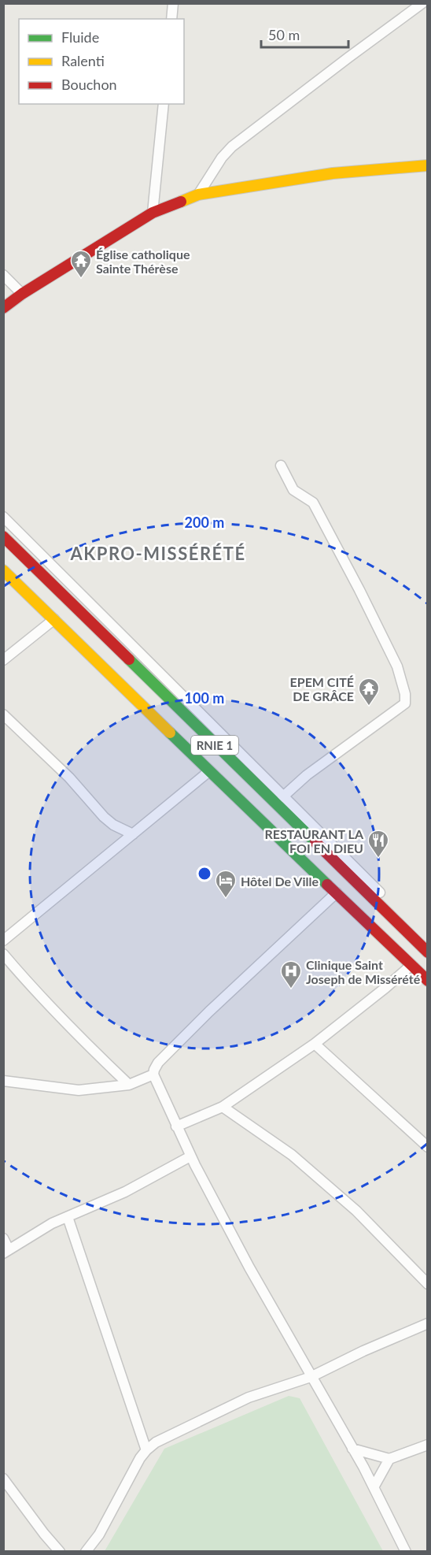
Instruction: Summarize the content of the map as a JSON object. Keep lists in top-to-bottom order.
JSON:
{
  "streets": {
    "main road": ["RNIE 1"]
  },
  "districts": ["AKPRO-MISSÉRÉTÉ"],
  "places": {
    "temple": ["Église catholique Sainte Thérèse", "EPEM CITÉ DE GRÂCE"],
    "restaurant": ["RESTAURANT LA FOI EN DIEU"],
    "hotel": ["Hôtel De Ville"],
    "hospital": ["Clinique Saint Joseph de Missérété"]
  },
  "legend": ["Fluide", "Ralenti", "Bouchon"],
  "scale_bar": "50 m",
  "rings": ["200 m", "100 m"]
}
